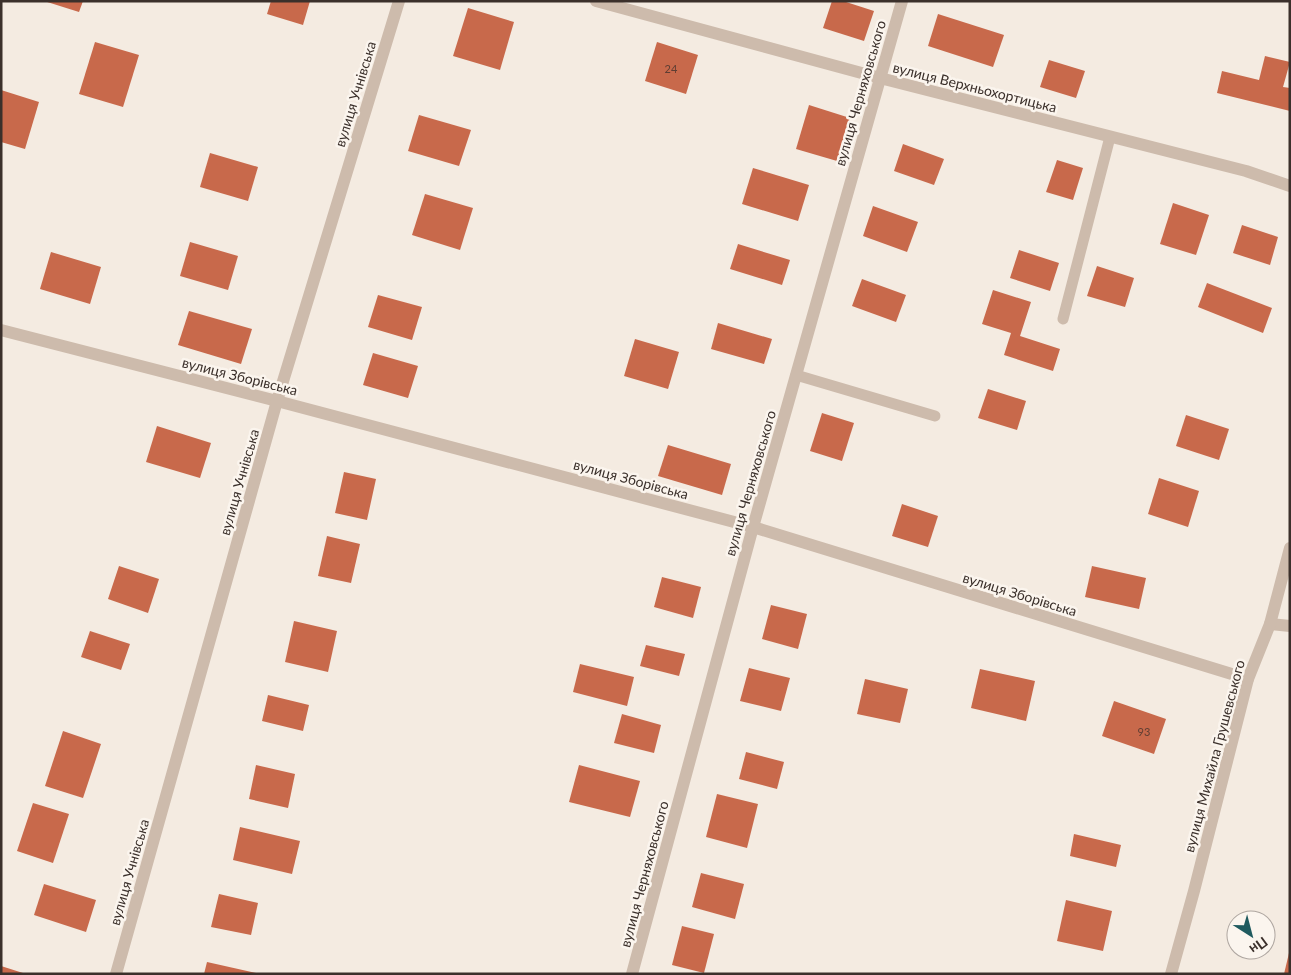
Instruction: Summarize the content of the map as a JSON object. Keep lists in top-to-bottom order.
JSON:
{
  "streets": {
    "street": [
      "вулиця Верхньохортицька",
      "вулиця Черняховського",
      "вулиця Учнівська",
      "вулиця Зборівська",
      "вулиця Михайла Грушевського"
    ]
  },
  "crossings": [
    ["вулиця Верхньохортицька", "вулиця Черняховського"],
    ["вулиця Черняховського", "вулиця Зборівська"],
    ["вулиця Учнівська", "вулиця Зборівська"],
    ["вулиця Зборівська", "вулиця Михайла Грушевського"]
  ],
  "house_numbers": ["24", "93"],
  "north": "bottom right"
}
